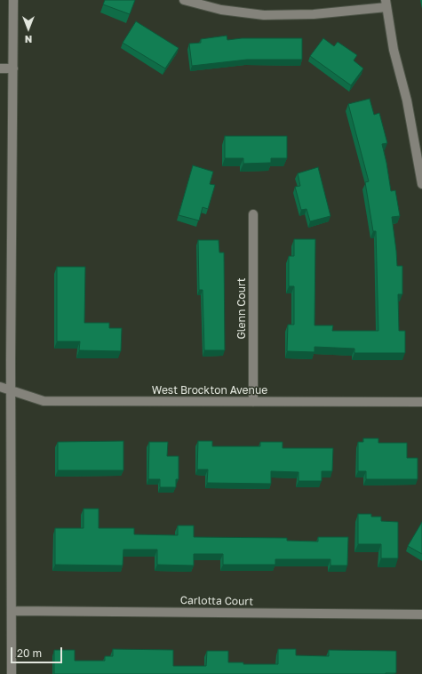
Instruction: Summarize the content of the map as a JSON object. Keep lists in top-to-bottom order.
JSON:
{
  "streets": {
    "street": ["Glenn Court", "West Brockton Avenue", "Carlotta Court"]
  },
  "crossings": [
    ["Glenn Court", "West Brockton Avenue"]
  ],
  "scale_bar": "20 m",
  "north": "bottom"
}
